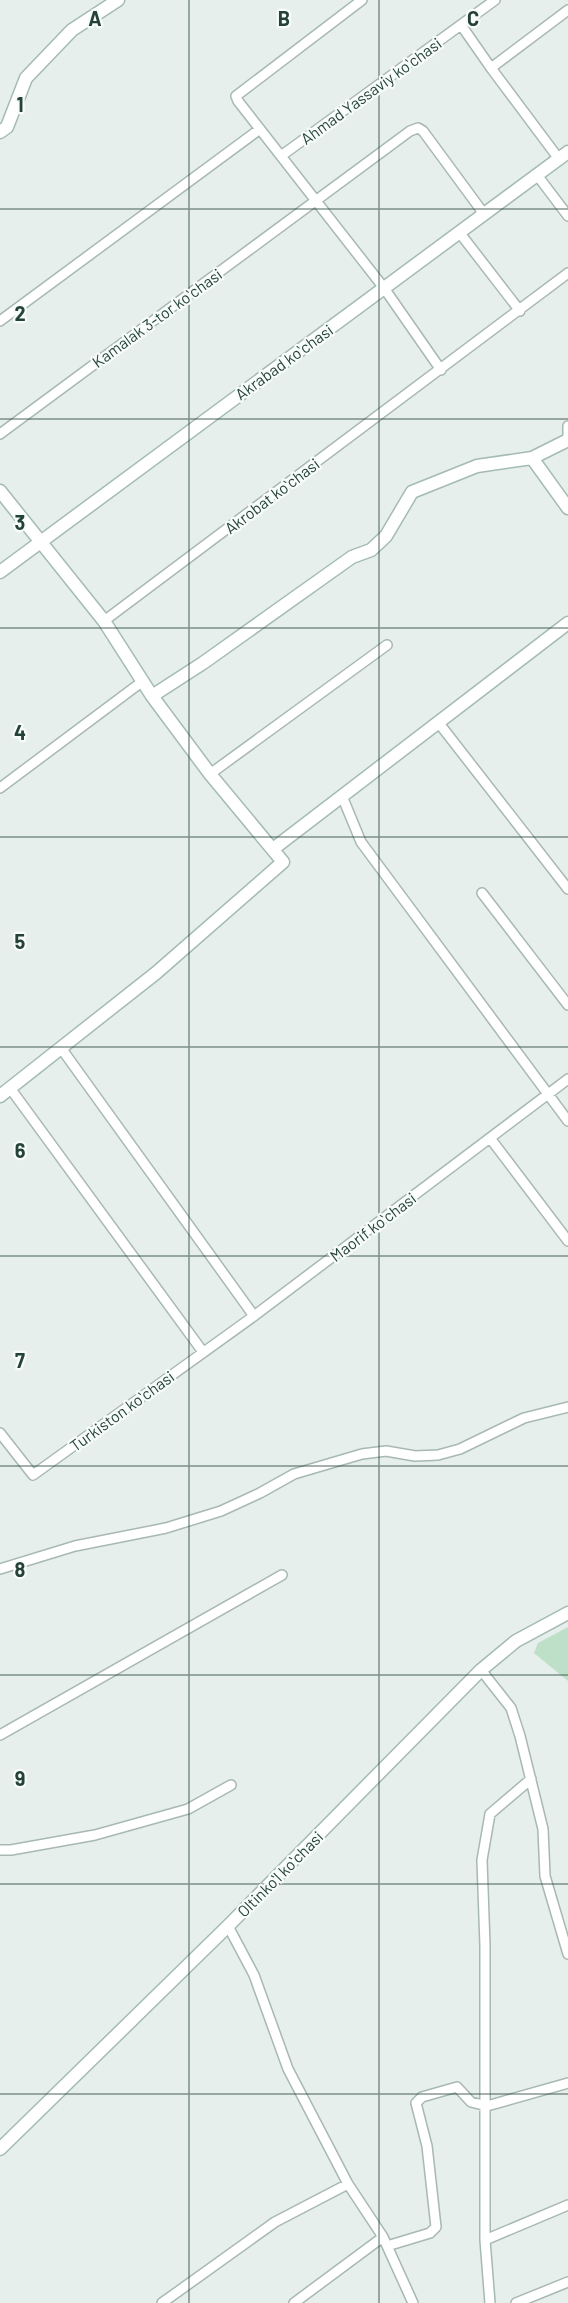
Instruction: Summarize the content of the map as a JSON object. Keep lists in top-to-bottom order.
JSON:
{
  "streets": {
    "street": [
      "Ahmad Yassaviy koʻchasi",
      "Kamalak 3-tor koʻchasi",
      "Akrabad koʻchasi",
      "Akrobat koʻchasi",
      "Maorif koʻchasi",
      "Turkiston koʻchasi",
      "Oltinkoʻl koʻchasi"
    ]
  },
  "crossings": [
    ["Kamalak 3-tor koʻchasi", "Akrabad koʻchasi"],
    ["Maorif koʻchasi", "Turkiston koʻchasi"]
  ],
  "grid": {
    "columns": ["A", "B", "C"],
    "rows": [
      "1",
      "2",
      "3",
      "4",
      "5",
      "6",
      "7",
      "8",
      "9"
    ]
  }
}
